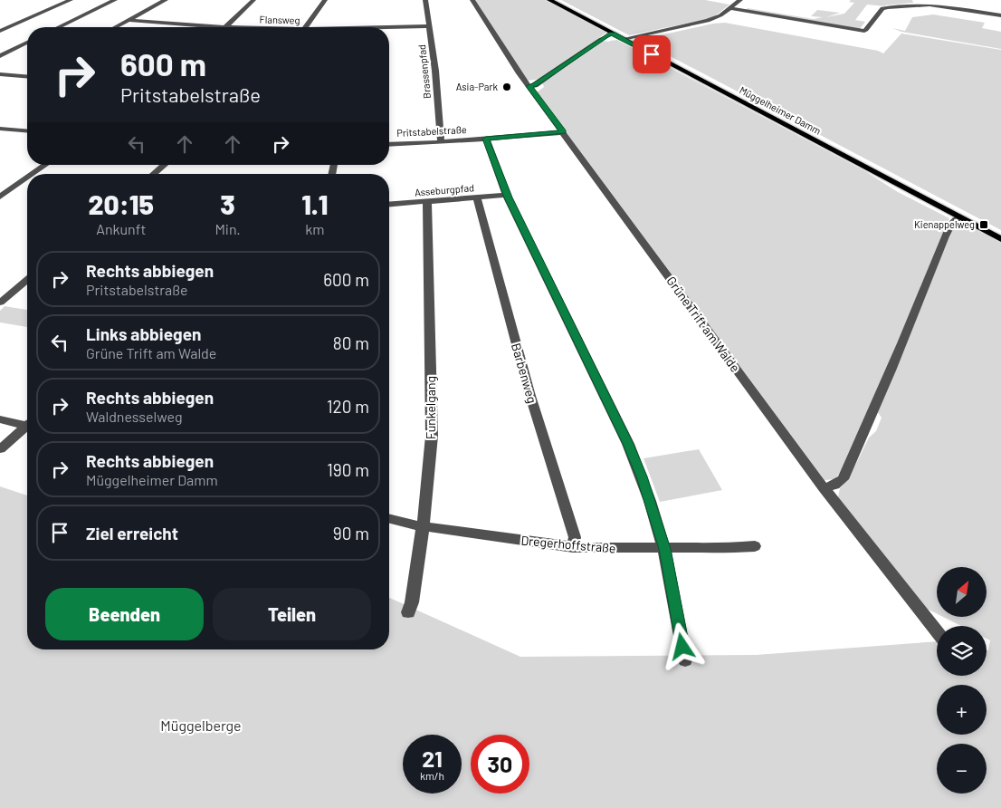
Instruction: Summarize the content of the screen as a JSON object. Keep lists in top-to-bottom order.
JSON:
{
  "streets": {
    "main road": ["Müggelheimer Damm"],
    "street": [
      "Flansweg",
      "Brassenpfad",
      "Pritstabelstraße",
      "Asseburgpfad",
      "Grüne Trift am Walde",
      "Barbenweg",
      "Funkelgang",
      "Dregerhoffstraße"
    ]
  },
  "crossings": [
    ["Flansweg", "Brassenpfad"],
    ["Brassenpfad", "Pritstabelstraße"],
    ["Pritstabelstraße", "Grüne Trift am Walde"],
    ["Asseburgpfad", "Barbenweg"],
    ["Asseburgpfad", "Funkelgang"],
    ["Barbenweg", "Dregerhoffstraße"],
    ["Funkelgang", "Dregerhoffstraße"]
  ],
  "parks": ["Müggelberge"],
  "places": {
    "other": ["Asia-Park"],
    "transit": ["Kienappelweg"]
  },
  "north": "top right",
  "page": {
    "turn": ["600 m", "Pritstabelstraße"],
    "eta": [
      "20:15",
      "Ankunft",
      "3",
      "Min.",
      "1.1",
      "km"
    ],
    "list": [
      {
        "name": "Rechts abbiegen",
        "note": "Pritstabelstraße",
        "value": "600 m"
      },
      {
        "name": "Links abbiegen",
        "note": "Grüne Trift am Walde",
        "value": "80 m"
      },
      {
        "name": "Rechts abbiegen",
        "note": "Waldnesselweg",
        "value": "120 m"
      },
      {
        "name": "Rechts abbiegen",
        "note": "Müggelheimer Damm",
        "value": "190 m"
      },
      {
        "name": "Ziel erreicht",
        "value": "90 m"
      }
    ],
    "map_buttons": ["+", "−"],
    "buttons": ["Beenden", "Teilen"],
    "speed": "21 km/h",
    "limit": "30"
  }
}
